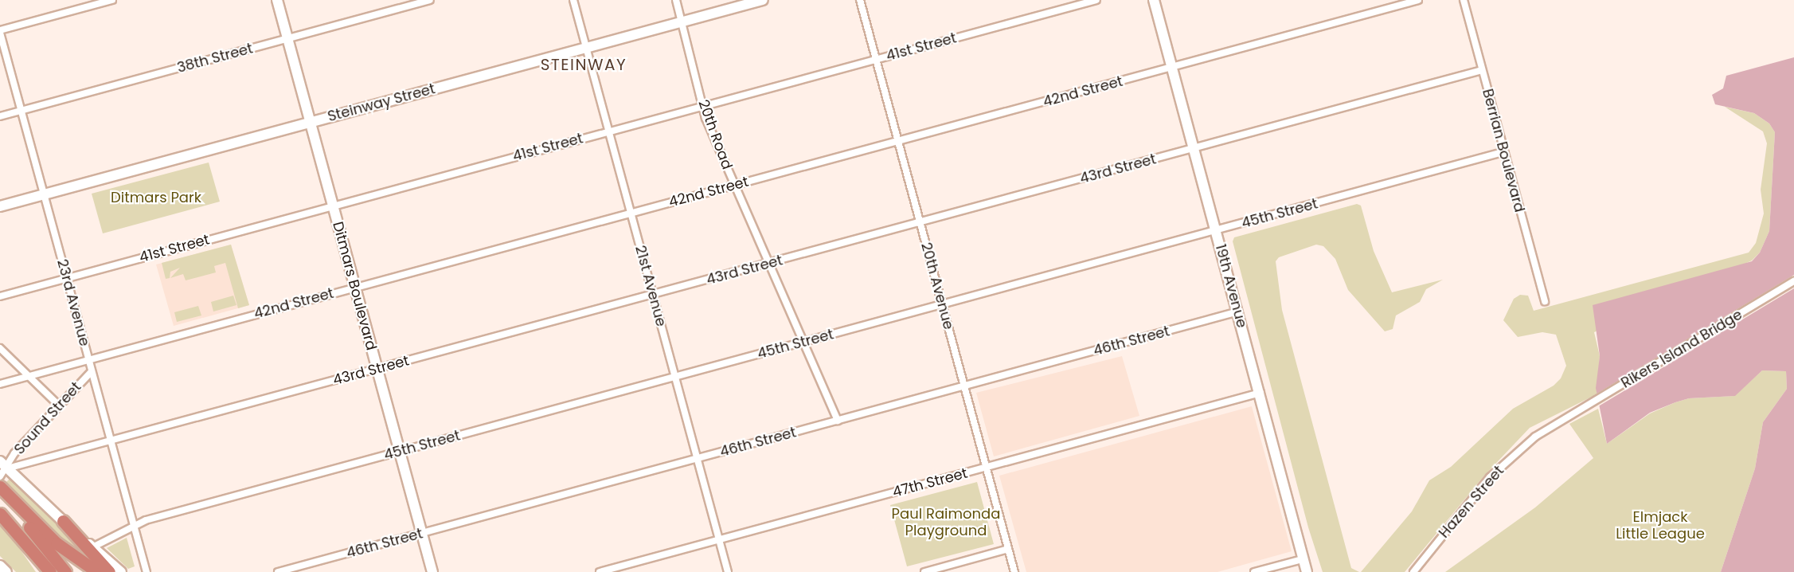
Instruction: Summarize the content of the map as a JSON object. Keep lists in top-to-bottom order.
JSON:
{
  "streets": {
    "street": [
      "41st Street",
      "38th Street",
      "42nd Street",
      "Steinway Street",
      "20th Road",
      "Berrian Boulevard",
      "43rd Street",
      "45th Street",
      "Ditmars Boulevard",
      "21st Avenue",
      "20th Avenue",
      "19th Avenue",
      "23rd Avenue",
      "46th Street",
      "Rikers Island Bridge",
      "Sound Street",
      "47th Street",
      "Hazen Street"
    ]
  },
  "crossings": [
    ["41st Street", "20th Road"],
    ["41st Street", "Ditmars Boulevard"],
    ["41st Street", "21st Avenue"],
    ["41st Street", "20th Avenue"],
    ["41st Street", "23rd Avenue"],
    ["38th Street", "Ditmars Boulevard"],
    ["38th Street", "23rd Avenue"],
    ["42nd Street", "20th Road"],
    ["42nd Street", "Ditmars Boulevard"],
    ["42nd Street", "21st Avenue"],
    ["42nd Street", "20th Avenue"],
    ["42nd Street", "19th Avenue"],
    ["42nd Street", "23rd Avenue"],
    ["Steinway Street", "20th Road"],
    ["Steinway Street", "Ditmars Boulevard"],
    ["Steinway Street", "21st Avenue"],
    ["Steinway Street", "23rd Avenue"],
    ["20th Road", "43rd Street"],
    ["20th Road", "45th Street"],
    ["20th Road", "46th Street"],
    ["Berrian Boulevard", "43rd Street"],
    ["Berrian Boulevard", "45th Street"],
    ["43rd Street", "Ditmars Boulevard"],
    ["43rd Street", "21st Avenue"],
    ["43rd Street", "20th Avenue"],
    ["43rd Street", "19th Avenue"],
    ["43rd Street", "23rd Avenue"],
    ["43rd Street", "Sound Street"],
    ["45th Street", "Ditmars Boulevard"],
    ["45th Street", "21st Avenue"],
    ["45th Street", "20th Avenue"],
    ["45th Street", "19th Avenue"],
    ["45th Street", "23rd Avenue"],
    ["Ditmars Boulevard", "46th Street"],
    ["21st Avenue", "46th Street"],
    ["21st Avenue", "47th Street"],
    ["20th Avenue", "46th Street"],
    ["20th Avenue", "47th Street"],
    ["19th Avenue", "46th Street"],
    ["19th Avenue", "47th Street"],
    ["23rd Avenue", "Sound Street"],
    ["Rikers Island Bridge", "Hazen Street"]
  ],
  "districts": ["STEINWAY"],
  "parks": ["Ditmars Park", "Paul Raimonda Playground", "Elmjack Little League"]
}
